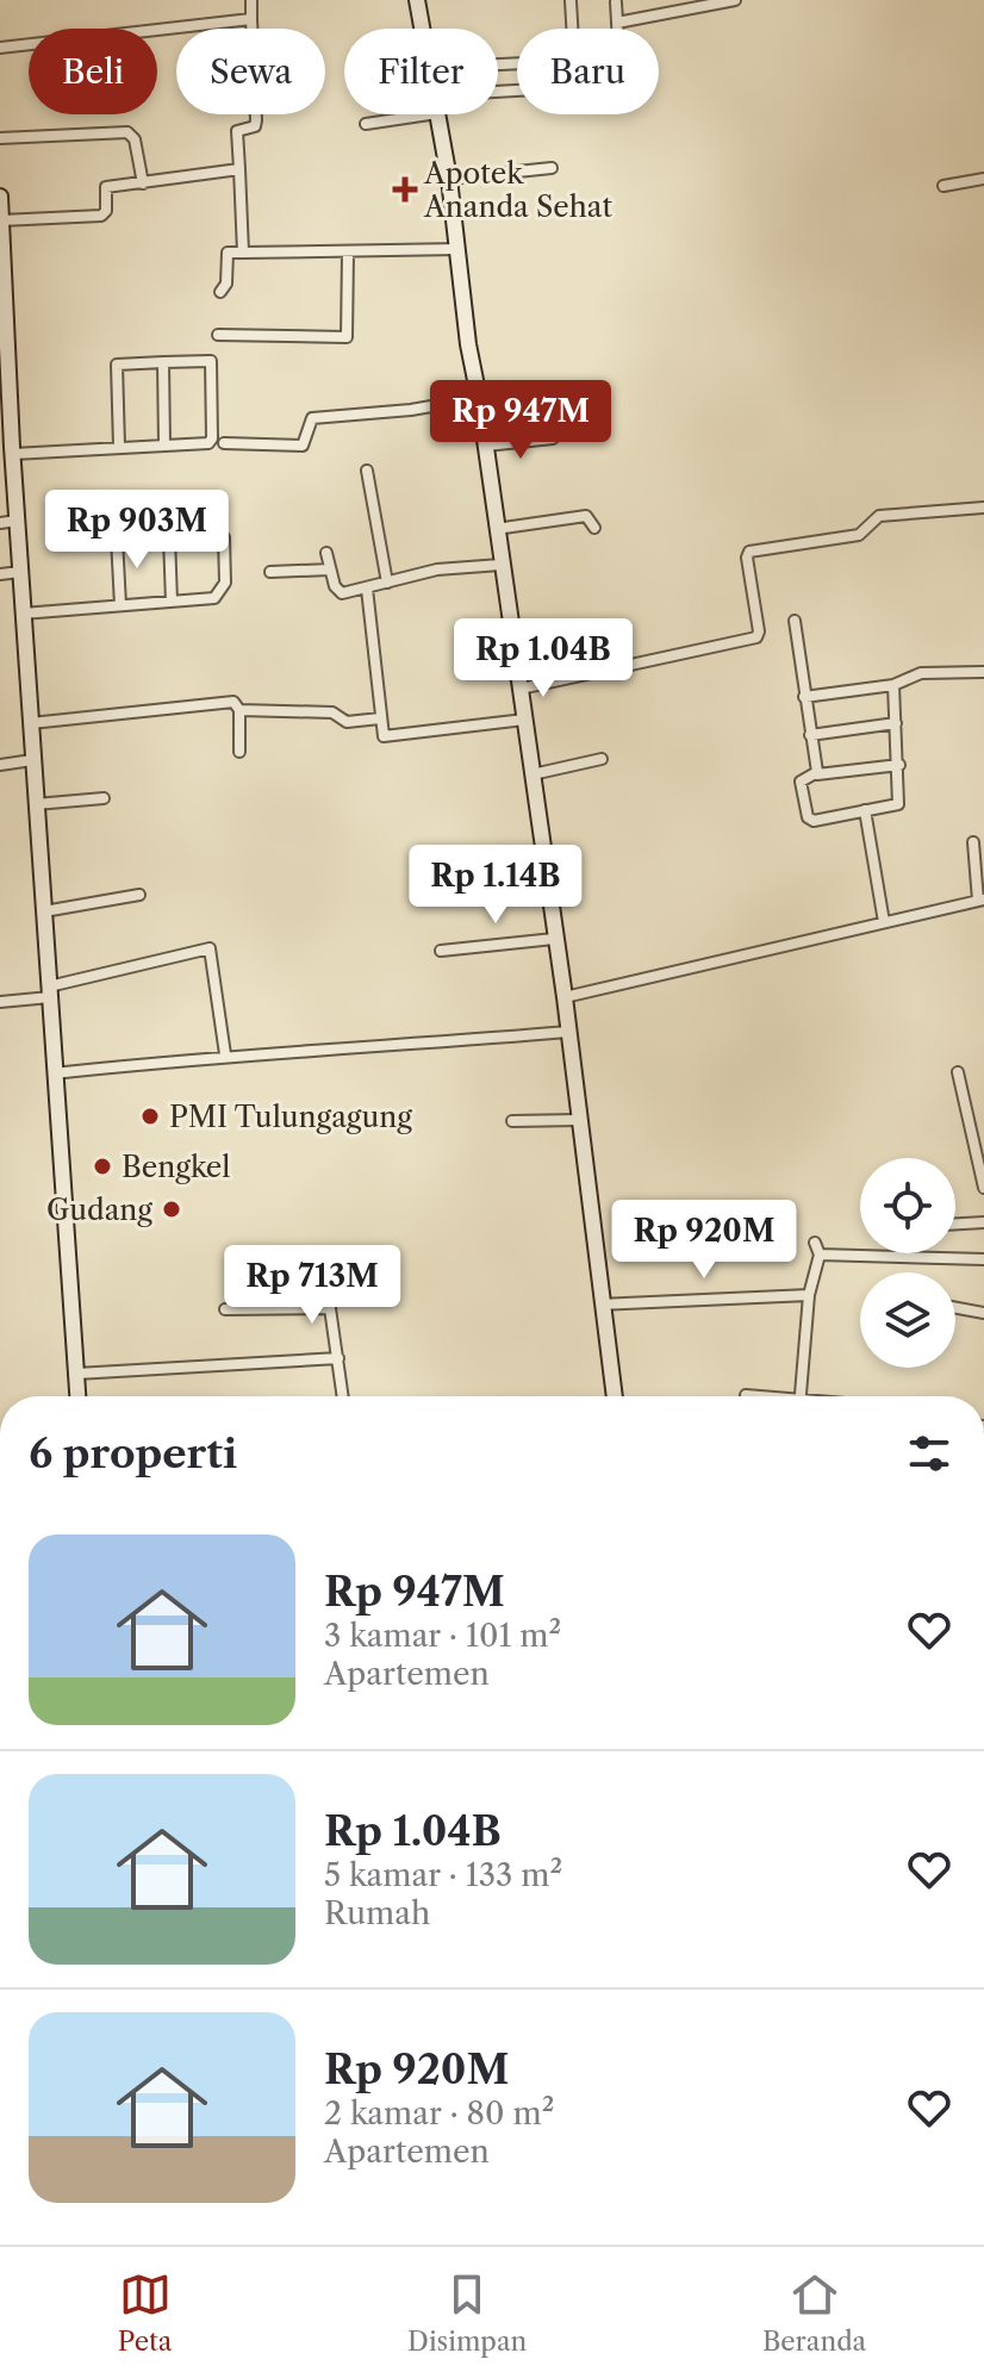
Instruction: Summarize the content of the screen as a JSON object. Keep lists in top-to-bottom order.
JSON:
{
  "places": {
    "health": ["Apotek Ananda Sehat"],
    "other": ["PMI Tulungagung", "Bengkel", "Gudang"]
  },
  "page": {
    "chip": [
      "Beli",
      "Sewa",
      "Filter",
      "Baru"
    ],
    "price": [
      "Rp 947M",
      "Rp 903M",
      "Rp 1.04B",
      "Rp 1.14B",
      "Rp 920M",
      "Rp 713M"
    ],
    "heading": "6 properti",
    "list": [
      {
        "name": "Rp 947M",
        "note": "3 kamar · 101 m² · Apartemen"
      },
      {
        "name": "Rp 1.04B",
        "note": "5 kamar · 133 m² · Rumah"
      },
      {
        "name": "Rp 920M",
        "note": "2 kamar · 80 m² · Apartemen"
      }
    ],
    "tabs": ["Peta", "Disimpan", "Beranda"]
  }
}
